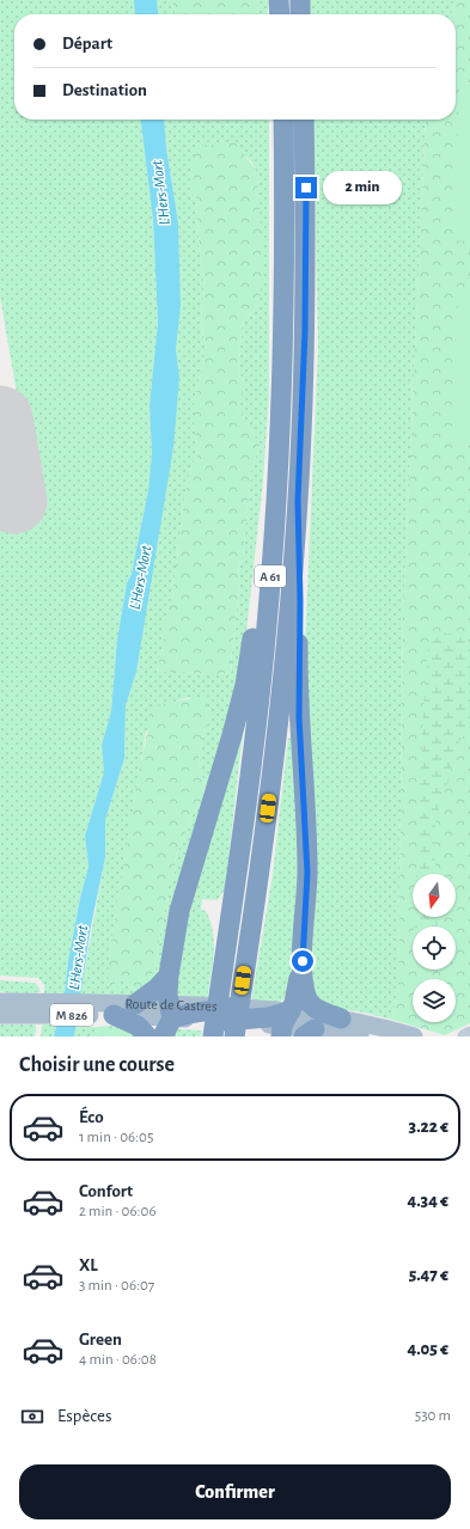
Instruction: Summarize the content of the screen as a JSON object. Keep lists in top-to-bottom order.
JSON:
{
  "streets": {
    "highway": ["A 61"],
    "main road": ["Route de Castres", "M 826"]
  },
  "water": ["L'Hers-Mort"],
  "north": "bottom",
  "page": {
    "banner": ["Départ", "Destination"],
    "bubble": "2 min",
    "heading": "Choisir une course",
    "list": [
      {
        "name": "Éco",
        "note": "1 min · 06:05",
        "value": "3.22 €"
      },
      {
        "name": "Confort",
        "note": "2 min · 06:06",
        "value": "4.34 €"
      },
      {
        "name": "XL",
        "note": "3 min · 06:07",
        "value": "5.47 €"
      },
      {
        "name": "Green",
        "note": "4 min · 06:08",
        "value": "4.05 €"
      }
    ],
    "pay": ["Espèces", "530 m"],
    "buttons": "Confirmer"
  }
}
